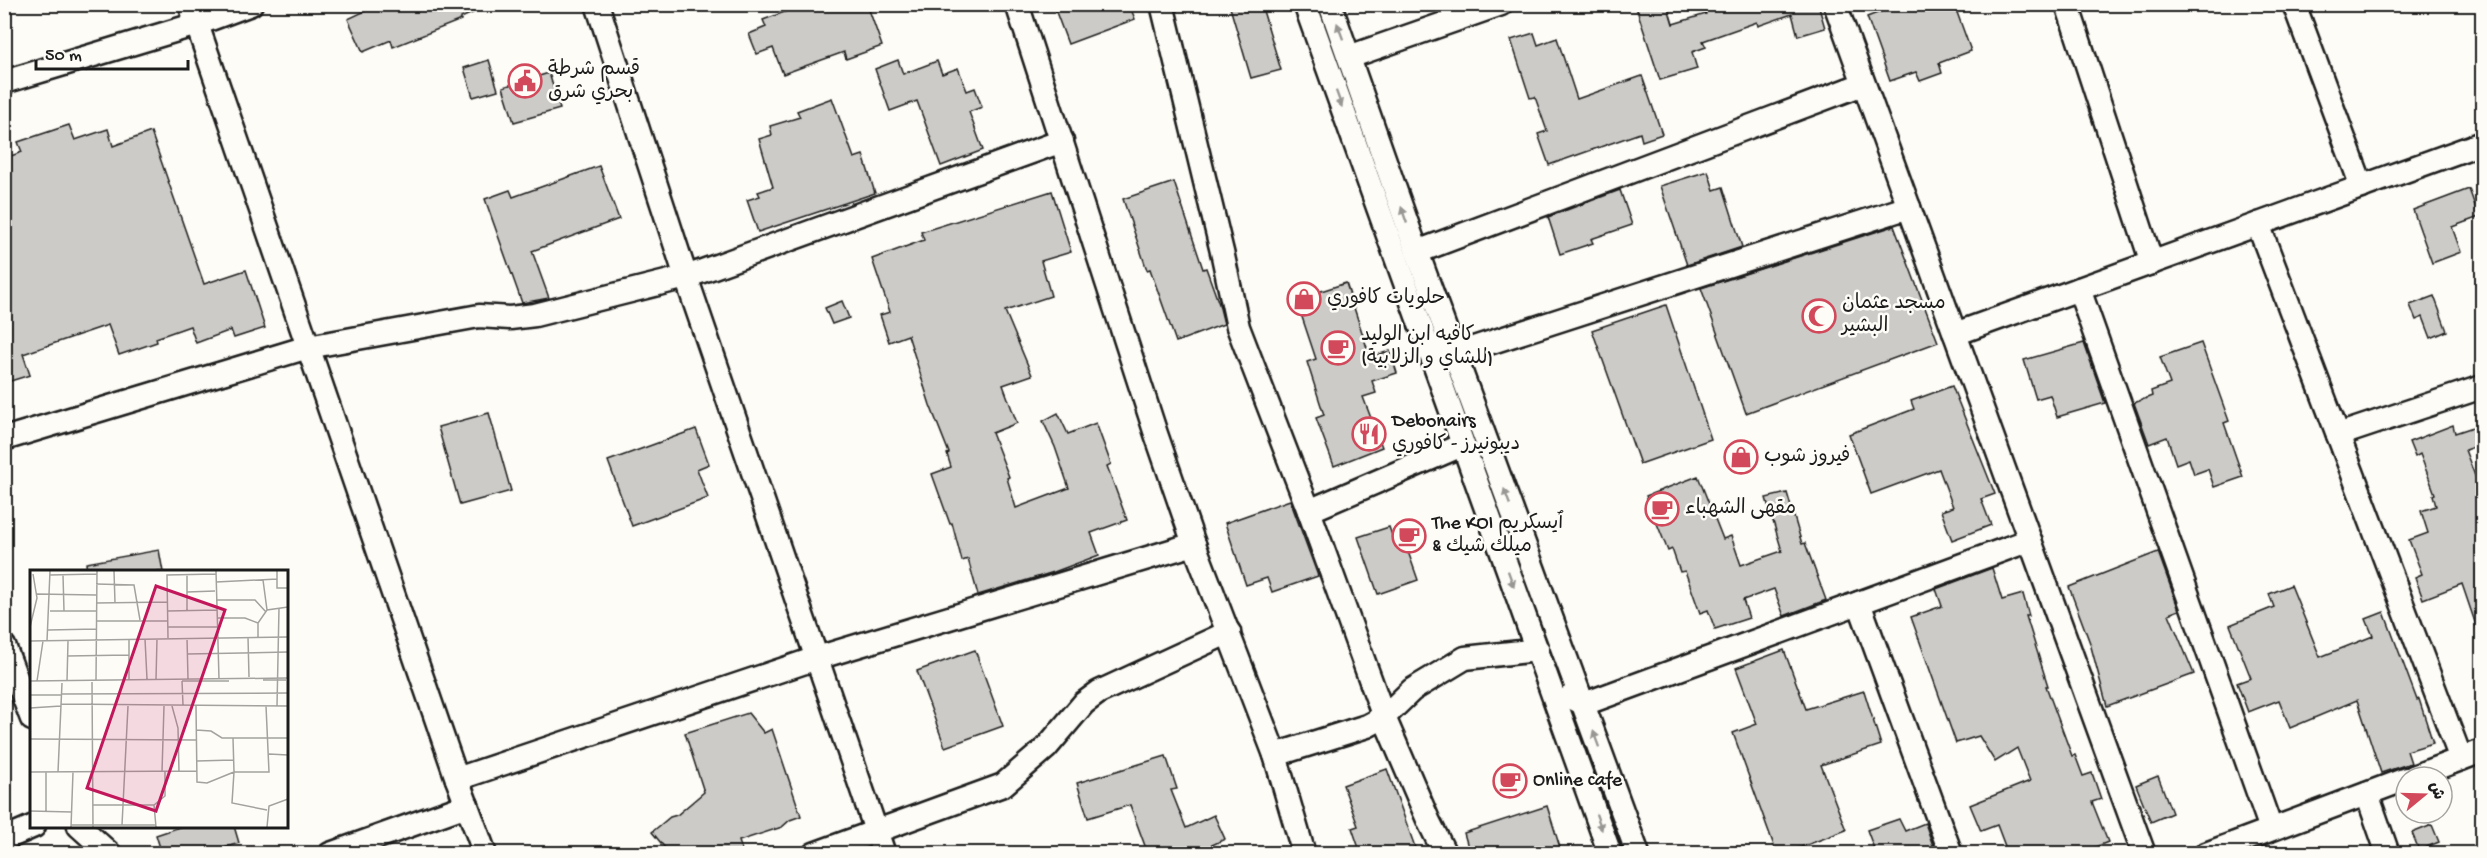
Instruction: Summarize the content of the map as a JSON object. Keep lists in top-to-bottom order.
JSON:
{
  "places": {
    "public building": ["قسم شرطة بحري شرق"],
    "shop": ["حلويات كافوري", "فيروز شوب"],
    "mosque": ["مسجد عثمان البشير"],
    "cafe": [
      "كافيه ابن الوليد (للشاي و الزلابية)",
      "مقهى الشهباء",
      "The KOI ٱيسكريم & ميلك شيك",
      "Online cafe"
    ],
    "restaurant": ["Debonairs ديبونيرز - كافوري"]
  },
  "scale_bar": "50 m",
  "north": "right"
}
